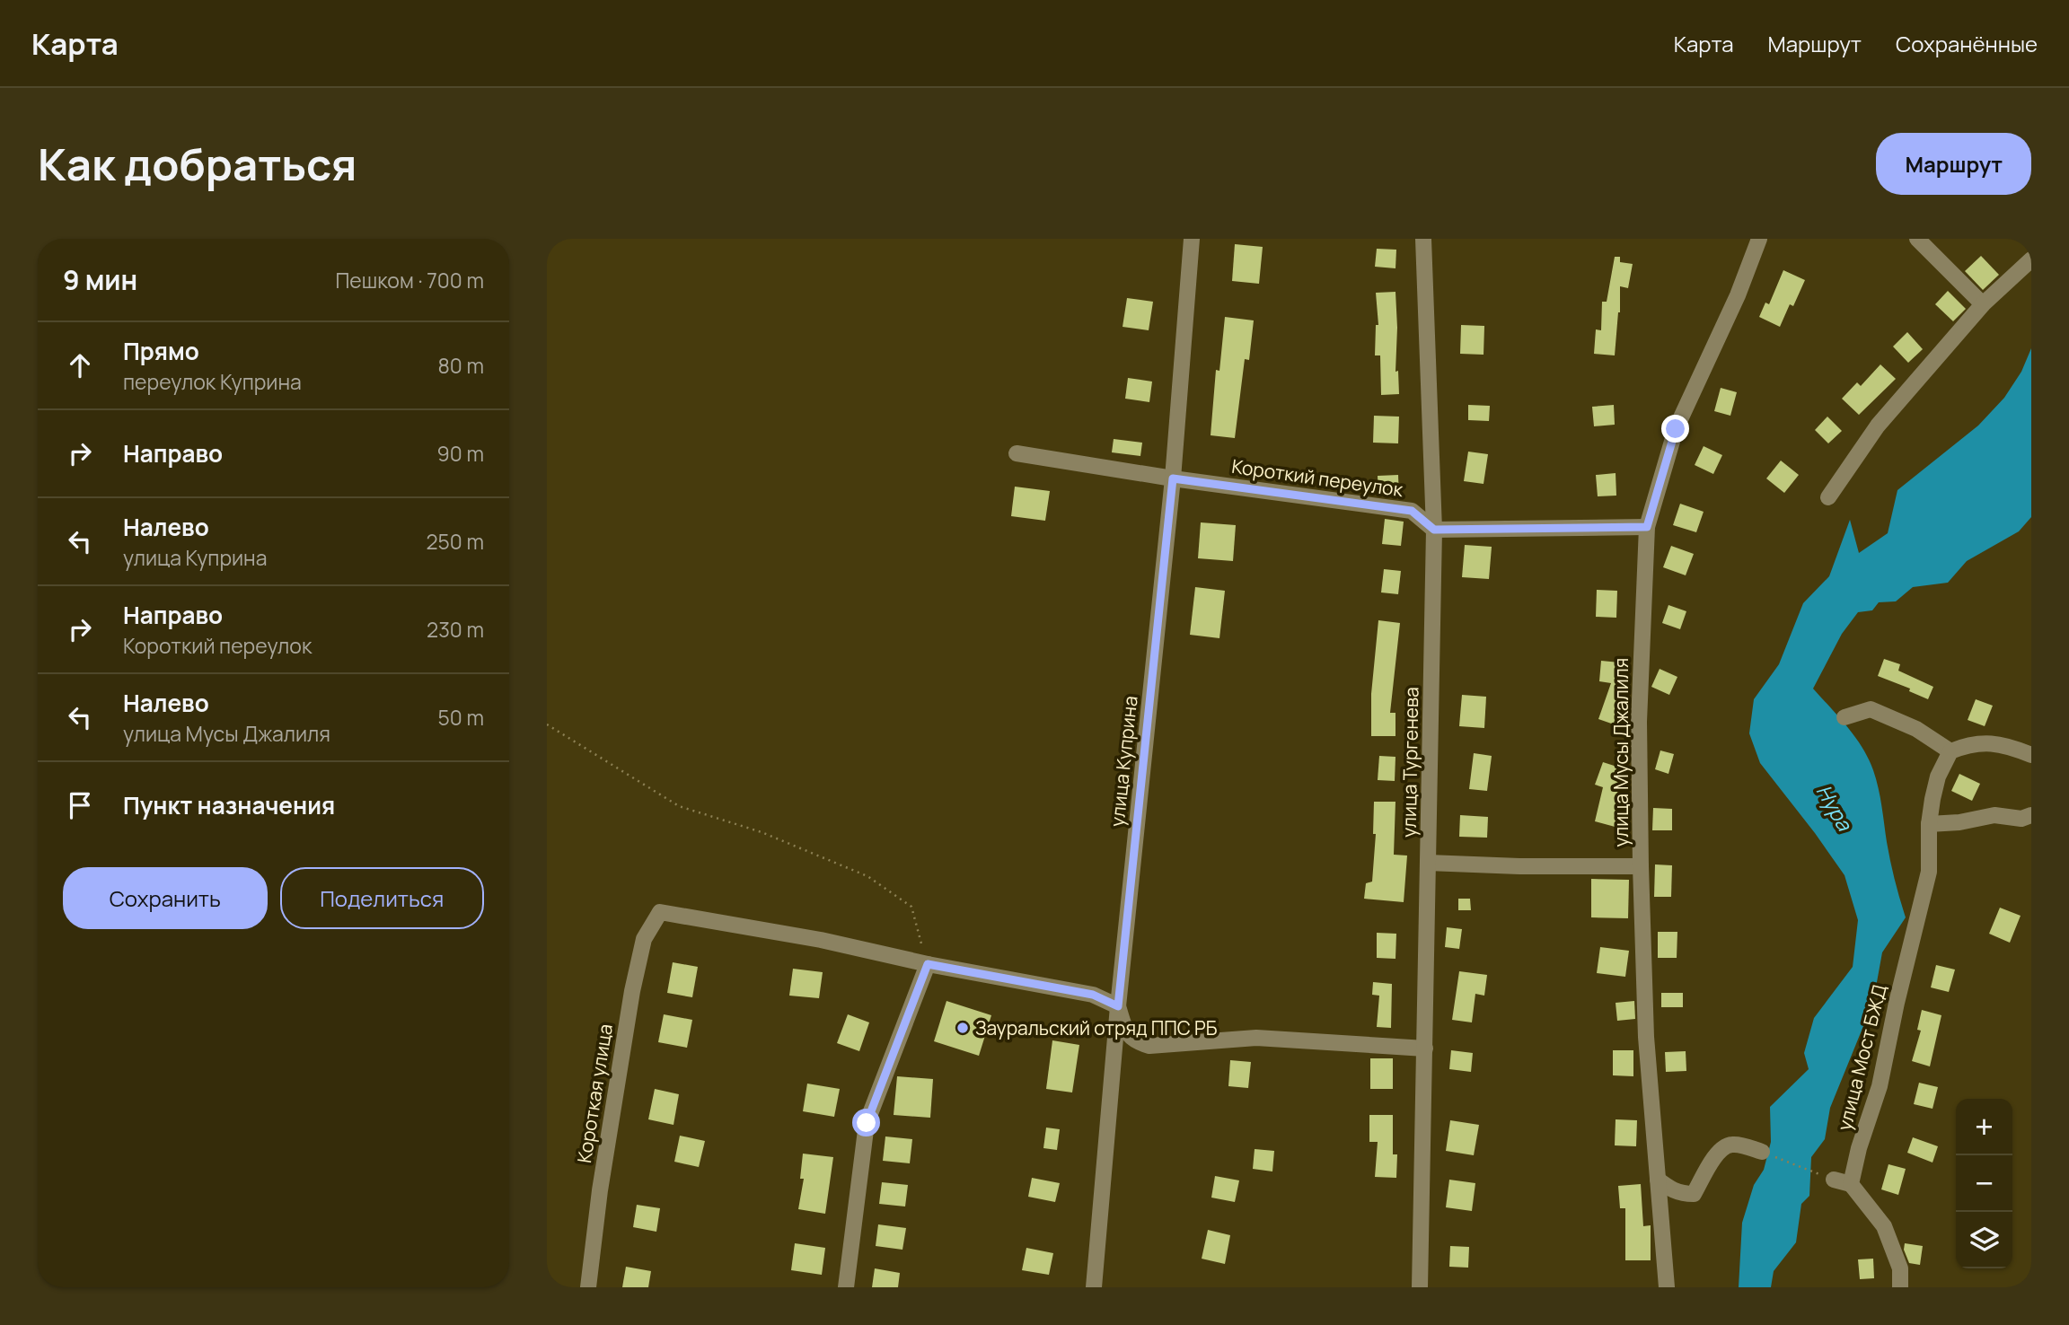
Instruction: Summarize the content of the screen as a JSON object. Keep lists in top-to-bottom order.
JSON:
{
  "streets": {
    "street": [
      "Короткий переулок",
      "улица Мусы Джалиля",
      "улица Куприна",
      "улица Тургенева",
      "улица Мост БЖД",
      "Короткая улица"
    ]
  },
  "crossings": [
    ["Короткий переулок", "улица Куприна"],
    ["Короткий переулок", "улица Тургенева"]
  ],
  "water": ["Нура"],
  "places": ["Зауральский отряд ППС РБ"],
  "page": {
    "header": "Карта",
    "nav": ["Карта", "Маршрут", "Сохранённые"],
    "buttons": [
      "Маршрут",
      ["Сохранить", "Поделиться"]
    ],
    "title": "Как добраться",
    "heading": ["9 мин", "Пешком · 700 m"],
    "list": [
      ["Прямо", "переулок Куприна", "80 m"],
      ["Направо", "90 m"],
      ["Налево", "улица Куприна", "250 m"],
      ["Направо", "Короткий переулок", "230 m"],
      ["Налево", "улица Мусы Джалиля", "50 m"],
      "Пункт назначения"
    ],
    "map_buttons": ["+", "−"]
  }
}
